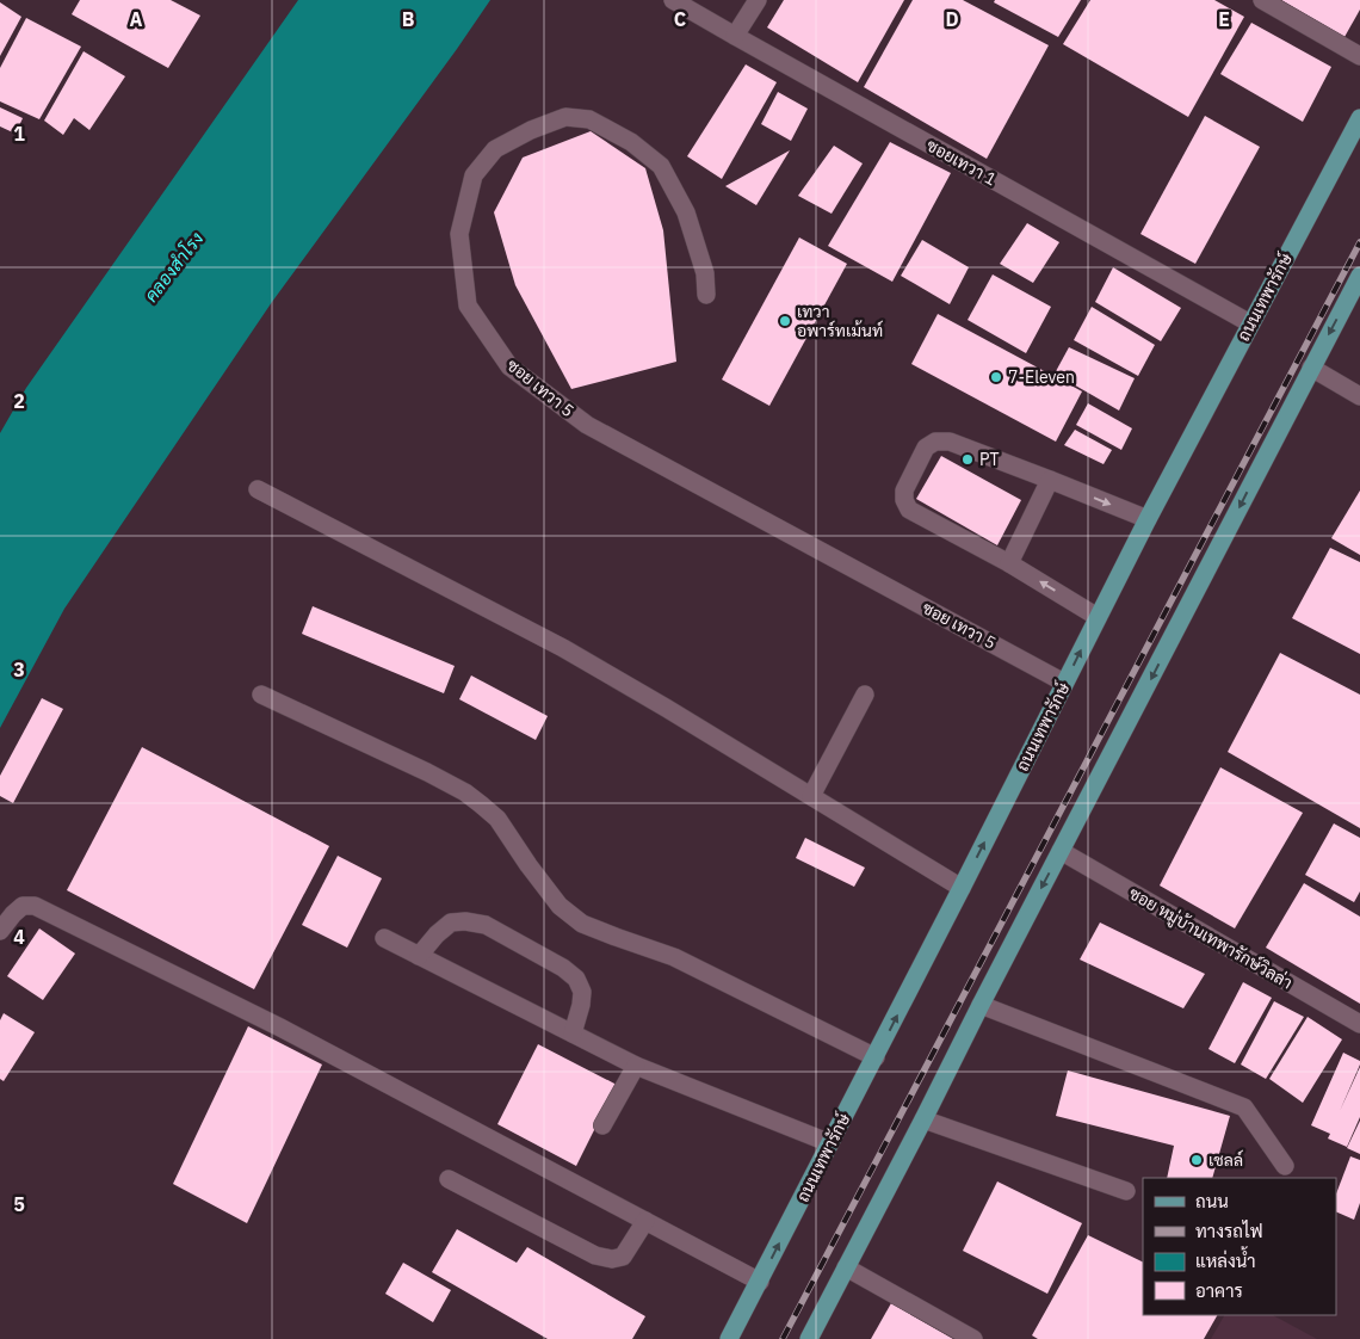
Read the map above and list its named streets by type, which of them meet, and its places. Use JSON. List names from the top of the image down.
{
  "streets": {
    "main road": ["ถนนเทพารักษ์"],
    "street": ["ซอยเทวา 1", "ซอย เทวา 5", "ซอย หมู่บ้านเทพารักษ์วิลล่า"]
  },
  "crossings": [
    ["ซอยเทวา 1", "ถนนเทพารักษ์"],
    ["ถนนเทพารักษ์", "ซอย เทวา 5"]
  ],
  "water": ["คลองสำโรง"],
  "places": [
    "เทวา อพาร์ทเม้นท์",
    "7-Eleven",
    "PT",
    "เชลล์"
  ],
  "legend": [
    "ถนน",
    "ทางรถไฟ",
    "แหล่งน้ำ",
    "อาคาร"
  ],
  "grid": {
    "columns": [
      "A",
      "B",
      "C",
      "D",
      "E"
    ],
    "rows": [
      "1",
      "2",
      "3",
      "4",
      "5"
    ]
  }
}
